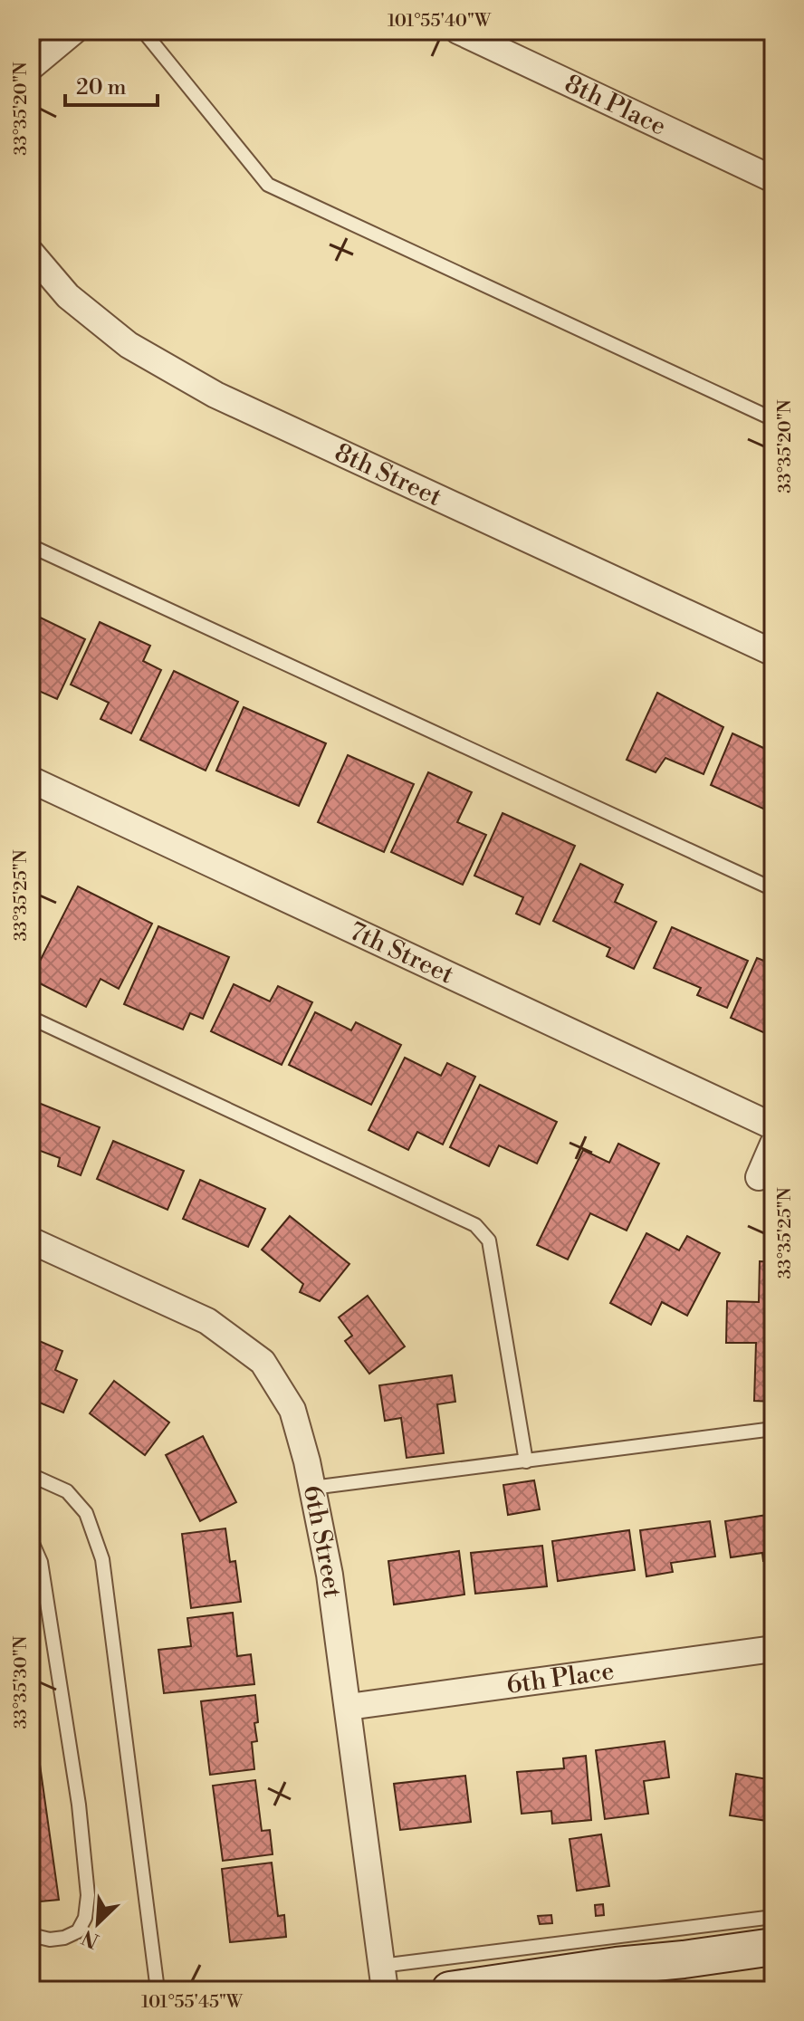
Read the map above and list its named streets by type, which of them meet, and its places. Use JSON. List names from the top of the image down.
{
  "streets": {
    "street": [
      "8th Place",
      "8th Street",
      "7th Street",
      "6th Street",
      "6th Place"
    ]
  },
  "crossings": [
    ["6th Street", "6th Place"]
  ],
  "scale_bar": "20 m",
  "north": "bottom left",
  "coordinates": [
    "101°55'40\"W",
    "33°35'20\"N",
    "33°35'25\"N",
    "33°35'30\"N",
    "101°55'45\"W"
  ]
}
